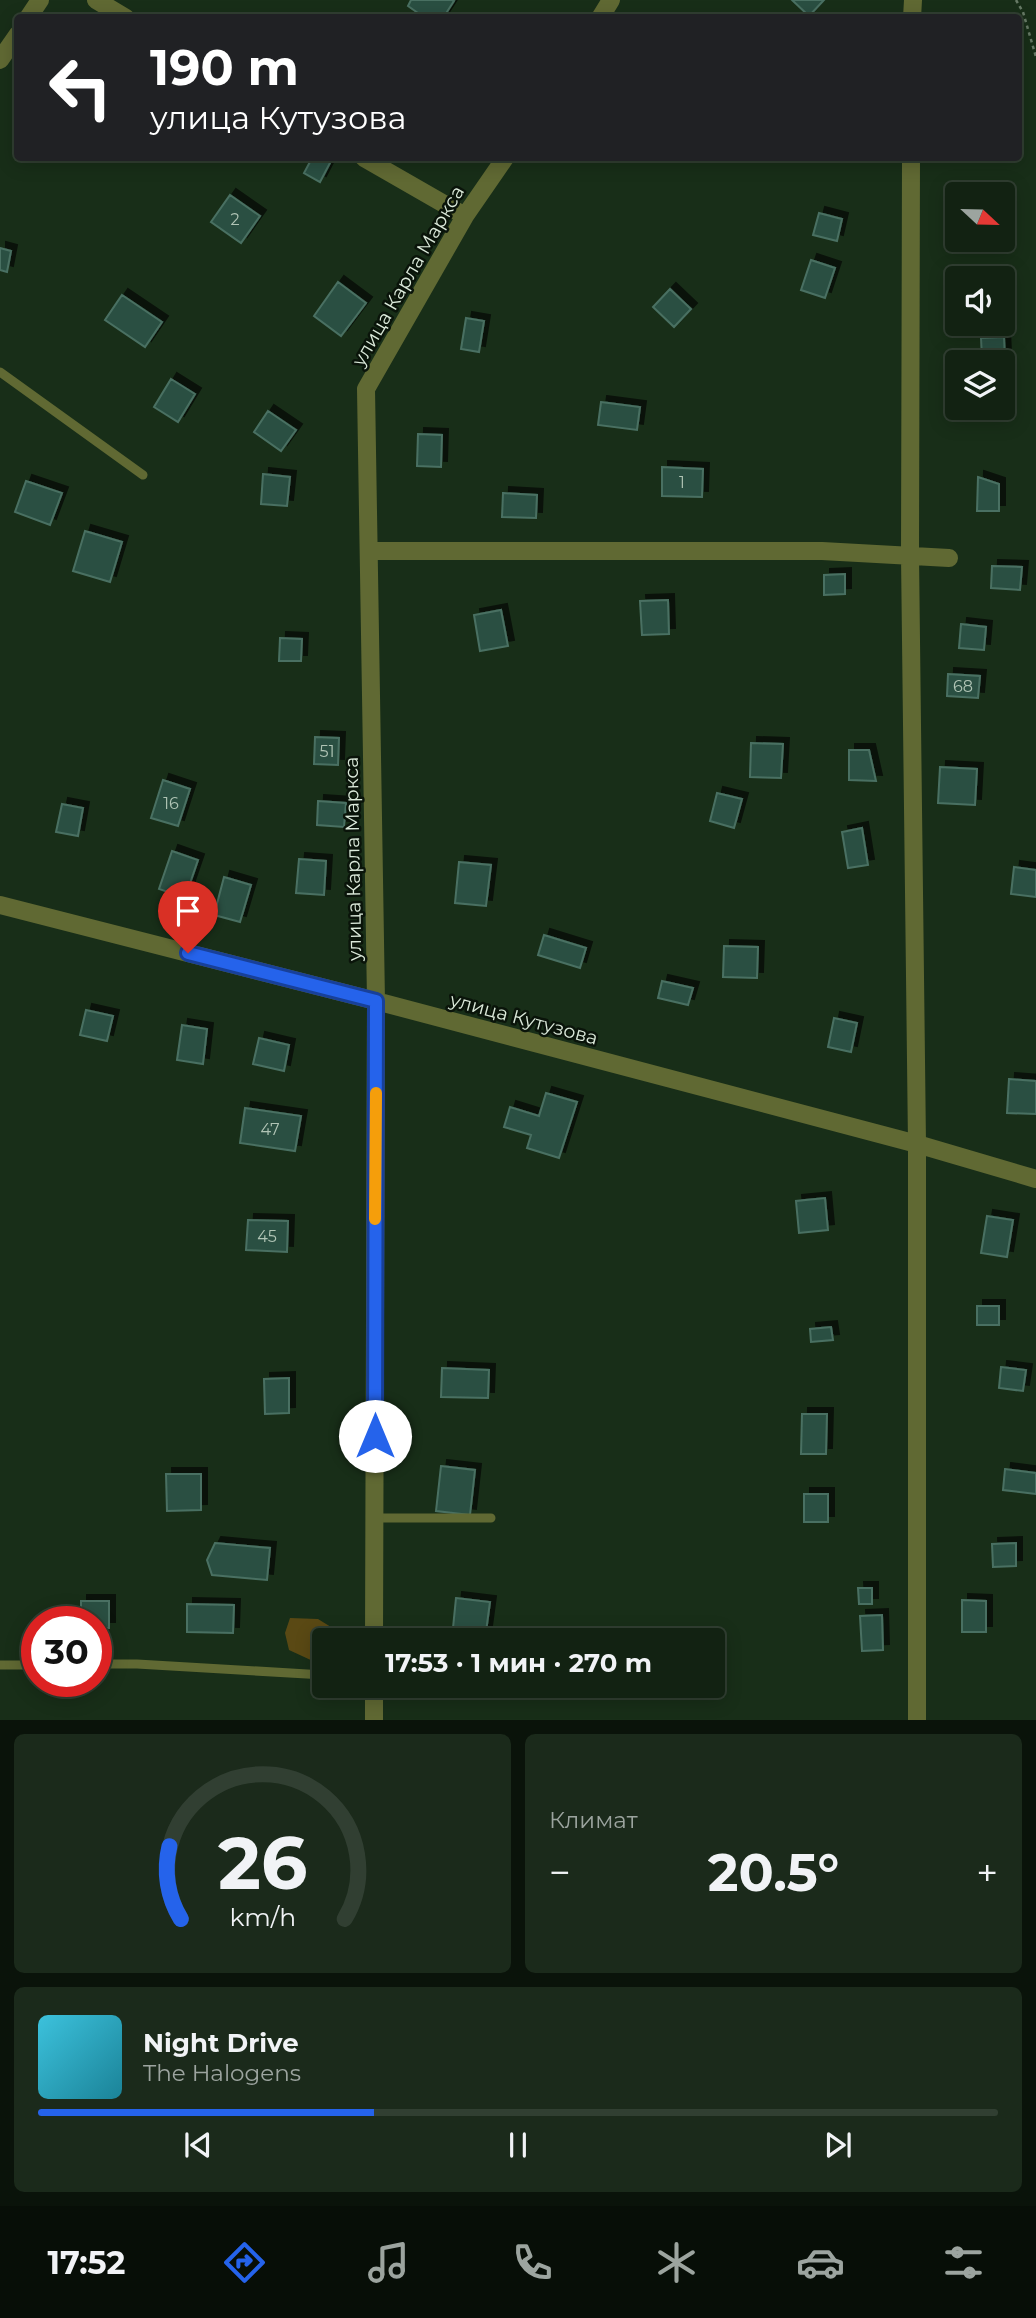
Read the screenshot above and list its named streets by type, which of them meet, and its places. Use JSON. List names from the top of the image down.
{
  "streets": {
    "street": ["улица Карла Маркса", "улица Кутузова"]
  },
  "crossings": [
    ["улица Карла Маркса", "улица Кутузова"]
  ],
  "house_numbers": [
    "2",
    "1",
    "68",
    "51",
    "16",
    "47",
    "45"
  ],
  "north": "right",
  "page": {
    "turn": ["190 m", "улица Кутузова"],
    "limit": "30",
    "trip": "17:53 · 1 мин · 270 m",
    "tile": "Климат",
    "heat": ["−", "20.5°", "+"],
    "song": ["Night Drive", "The Halogens"],
    "tabs": "17:52",
    "gauge": ["26", "km/h"]
  }
}
